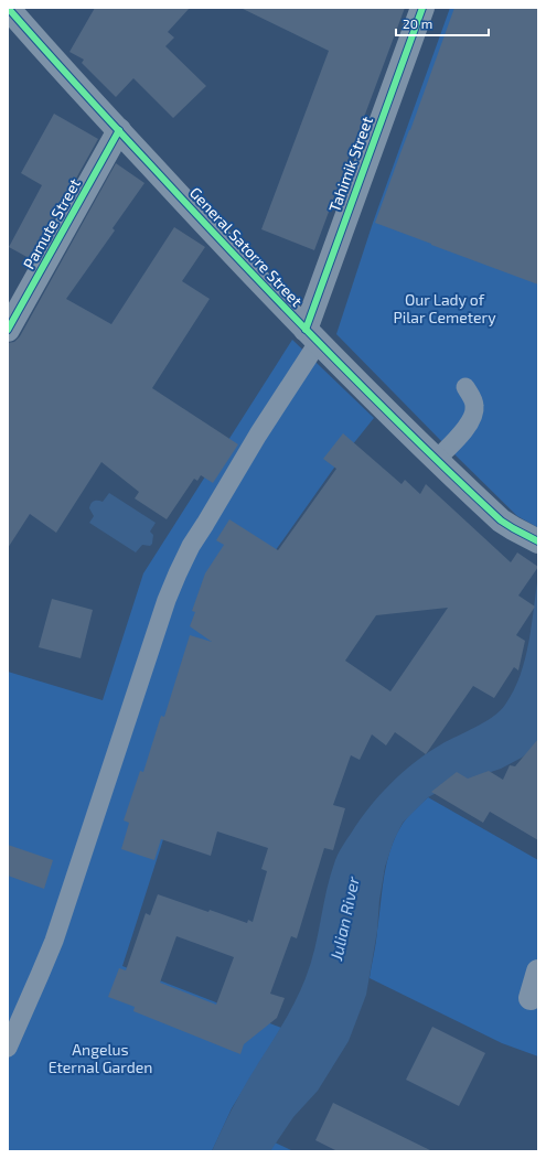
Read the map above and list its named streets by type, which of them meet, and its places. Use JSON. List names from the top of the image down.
{
  "streets": {
    "street": ["Tahimik Street", "Pamute Street", "General Satorre Street"]
  },
  "crossings": [
    ["Tahimik Street", "General Satorre Street"],
    ["Pamute Street", "General Satorre Street"]
  ],
  "water": ["Julian River"],
  "parks": ["Our Lady of Pilar Cemetery", "Angelus Eternal Garden"],
  "scale_bar": "20 m"
}
